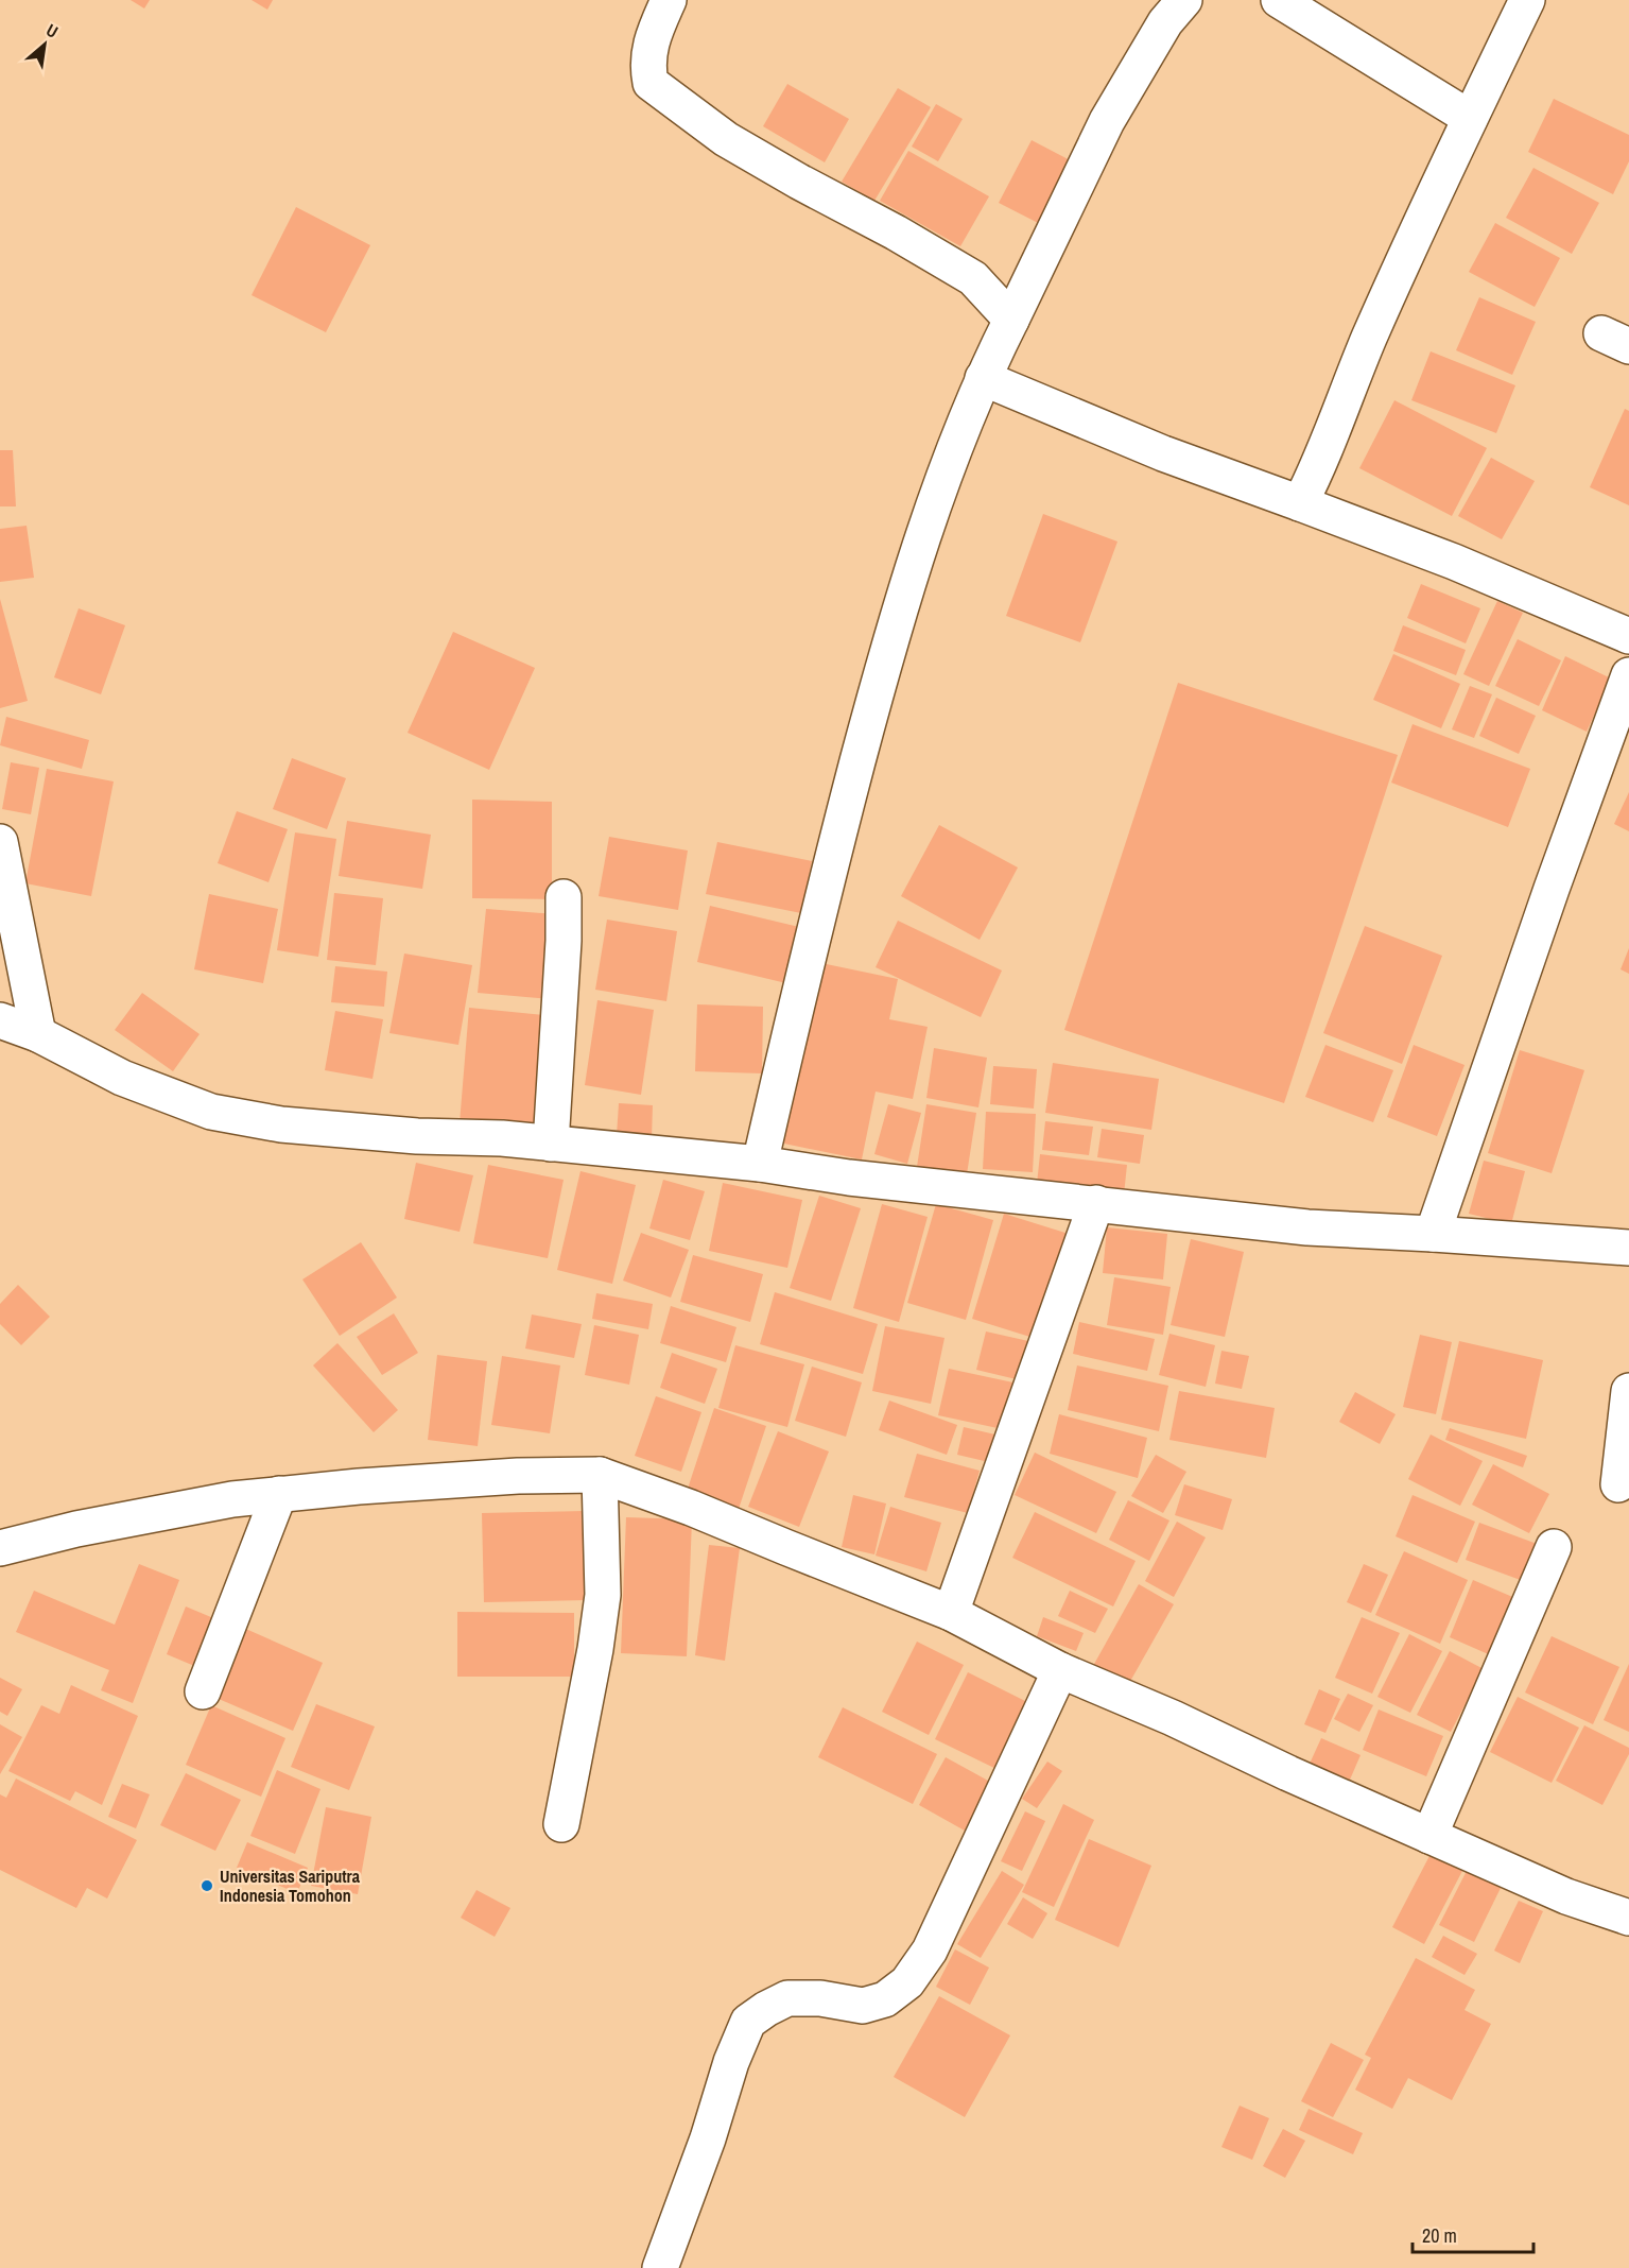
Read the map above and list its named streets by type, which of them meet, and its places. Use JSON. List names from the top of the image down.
{
  "places": ["Universitas Sariputra Indonesia Tomohon"],
  "scale_bar": "20 m",
  "north": "top right"
}
